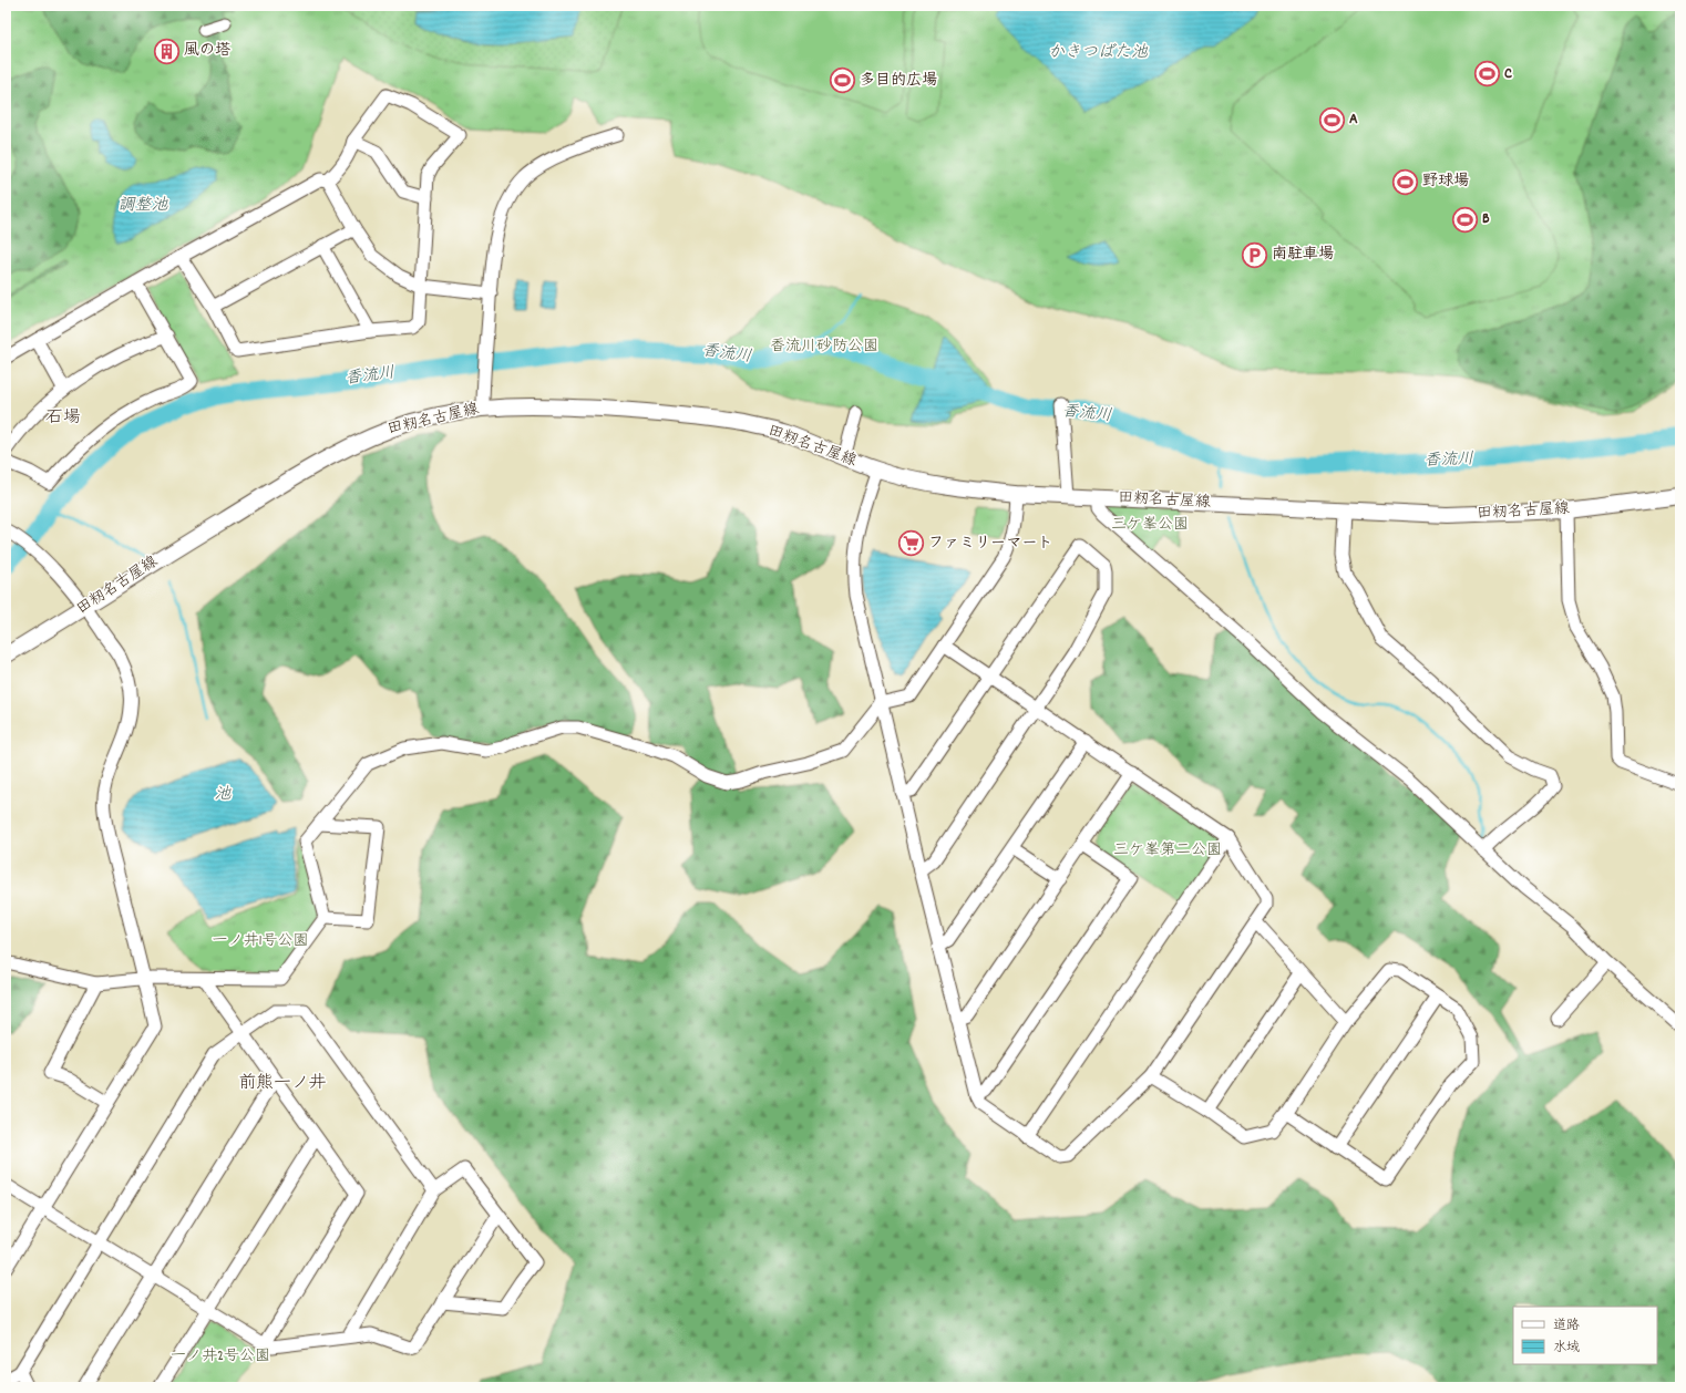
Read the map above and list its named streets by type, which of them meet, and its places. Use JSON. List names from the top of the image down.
{
  "streets": {
    "main road": ["田籾名古屋線"]
  },
  "districts": ["石場", "前熊一ノ井"],
  "water": [
    "かきつばた池",
    "調整池",
    "香流川",
    "池"
  ],
  "parks": [
    "香流川砂防公園",
    "三ケ峯公園",
    "三ケ峯第二公園",
    "一ノ井1号公園",
    "一ノ井2号公園"
  ],
  "places": {
    "building": ["風の塔"],
    "sports": [
      "C",
      "多目的広場",
      "A",
      "野球場",
      "B"
    ],
    "parking": ["南駐車場"],
    "supermarket": ["ファミリーマート"]
  },
  "legend": ["道路", "水域"]
}
